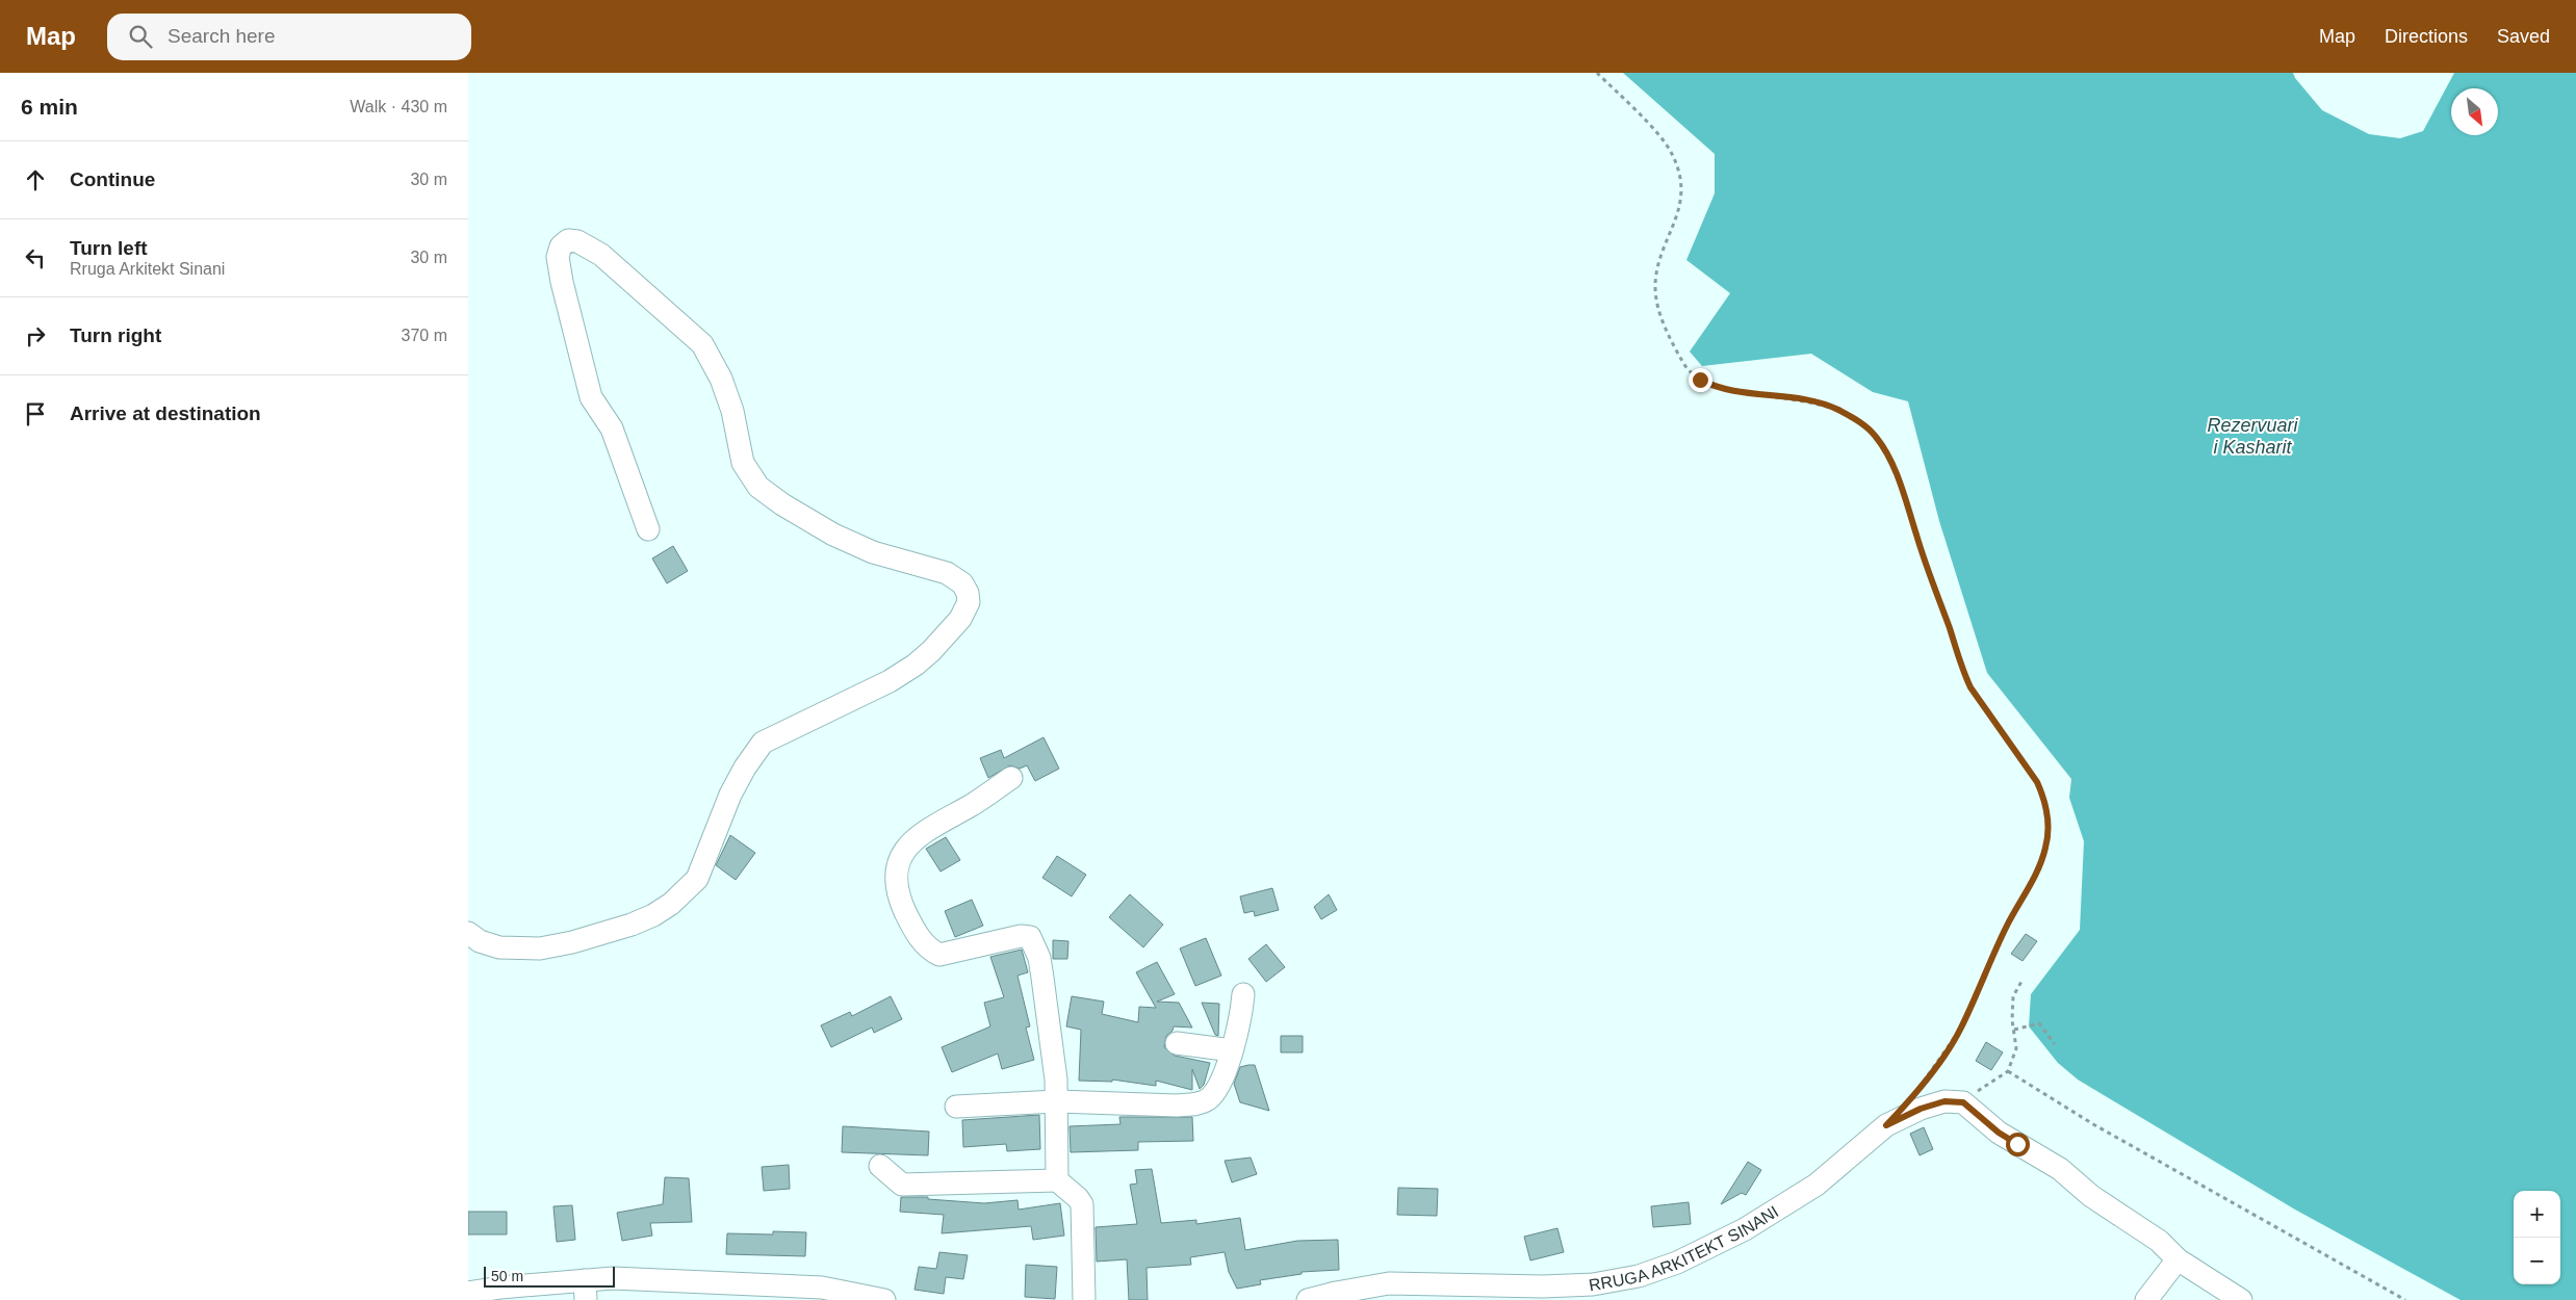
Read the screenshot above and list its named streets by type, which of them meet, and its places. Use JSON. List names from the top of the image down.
{
  "streets": {
    "street": ["RRUGA ARKITEKT SINANI"]
  },
  "water": ["Rezervuari i Kasharit"],
  "scale_bar": "50 m",
  "north": "bottom right",
  "page": {
    "header": "Map",
    "search": "Search here",
    "nav": ["Map", "Directions", "Saved"],
    "heading": ["6 min", "Walk · 430 m"],
    "list": [
      ["Continue", "30 m"],
      ["Turn left", "Rruga Arkitekt Sinani", "30 m"],
      ["Turn right", "370 m"],
      "Arrive at destination"
    ],
    "map_buttons": ["+", "−"],
    "scale": "50 m"
  }
}
